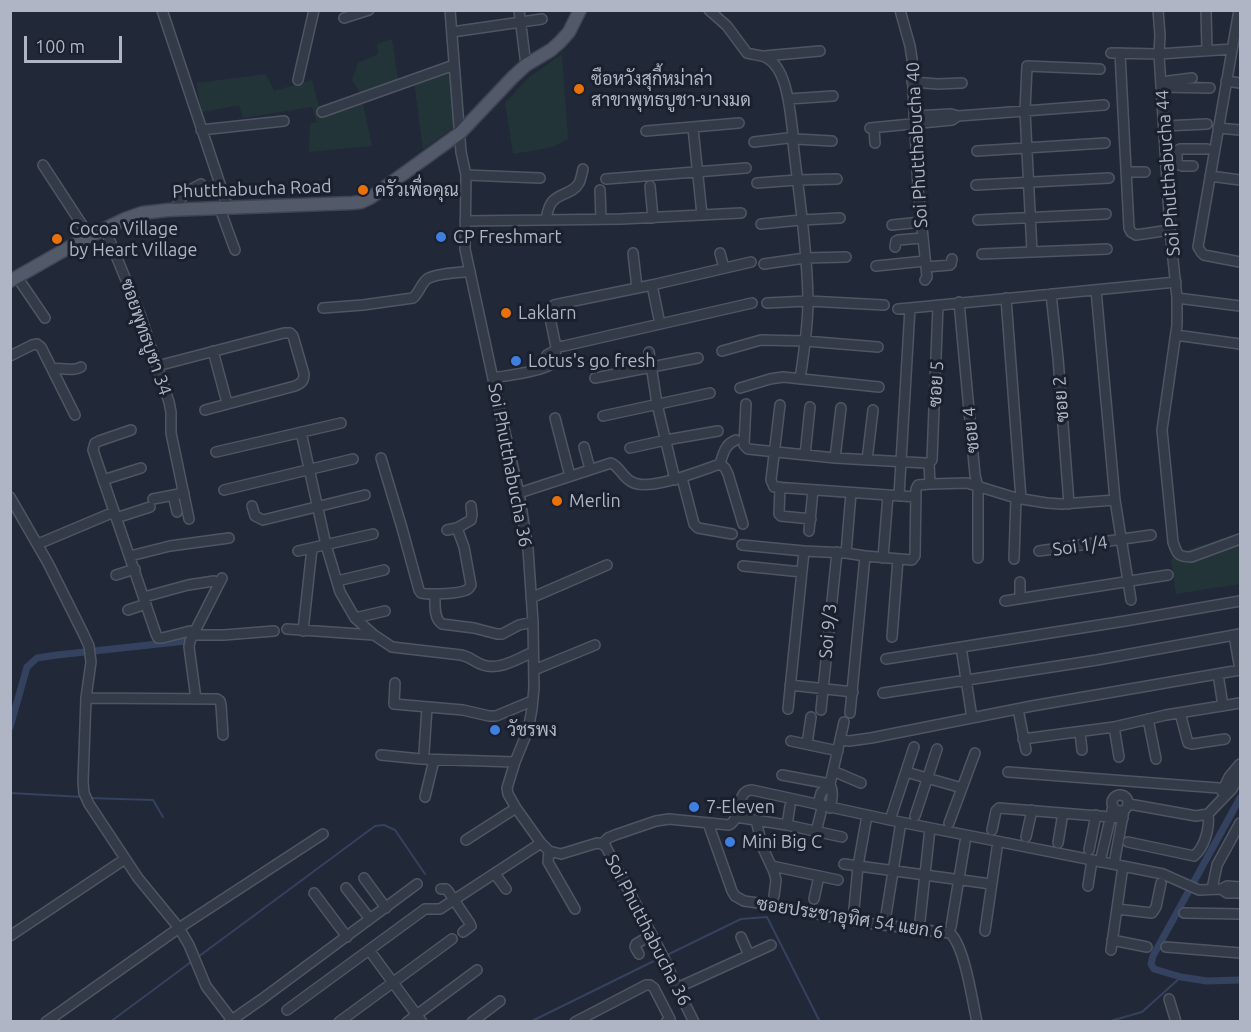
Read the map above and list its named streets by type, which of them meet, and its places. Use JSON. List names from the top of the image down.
{
  "streets": {
    "main road": ["Phutthabucha Road"],
    "street": [
      "Soi Phutthabucha 40",
      "Soi Phutthabucha 44",
      "ซอยพุทธบูชา 34",
      "ซอย 5",
      "ซอย 2",
      "ซอย 4",
      "Soi Phutthabucha 36",
      "Soi 1/4",
      "Soi 9/3",
      "ซอยประชาอุทิศ 54 แยก 6"
    ]
  },
  "crossings": [
    ["Phutthabucha Road", "ซอยพุทธบูชา 34"],
    ["Phutthabucha Road", "Soi Phutthabucha 36"]
  ],
  "places": [
    "ซือหวังสุกี้หม่าล่า สาขาพุทธบูชา-บางมด",
    "ครัวเพื่อคุณ",
    "CP Freshmart",
    "Cocoa Village by Heart Village",
    "Laklarn",
    "Lotus's go fresh",
    "Merlin",
    "วัชรพง",
    "7-Eleven",
    "Mini Big C"
  ],
  "scale_bar": "100 m"
}
